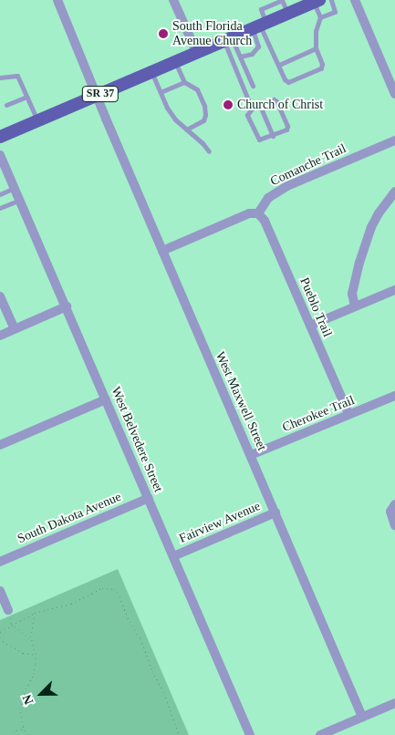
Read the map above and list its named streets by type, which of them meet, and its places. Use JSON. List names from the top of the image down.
{
  "streets": {
    "main road": ["SR 37"],
    "street": [
      "Comanche Trail",
      "Pueblo Trail",
      "West Maxwell Street",
      "Cherokee Trail",
      "West Belvedere Street",
      "South Dakota Avenue",
      "Fairview Avenue"
    ]
  },
  "crossings": [
    ["SR 37", "West Maxwell Street"],
    ["Comanche Trail", "Pueblo Trail"],
    ["Pueblo Trail", "Cherokee Trail"],
    ["West Maxwell Street", "Cherokee Trail"],
    ["West Maxwell Street", "Fairview Avenue"],
    ["West Belvedere Street", "South Dakota Avenue"],
    ["West Belvedere Street", "Fairview Avenue"]
  ],
  "places": ["South Florida Avenue Church", "Church of Christ"],
  "north": "bottom left"
}
